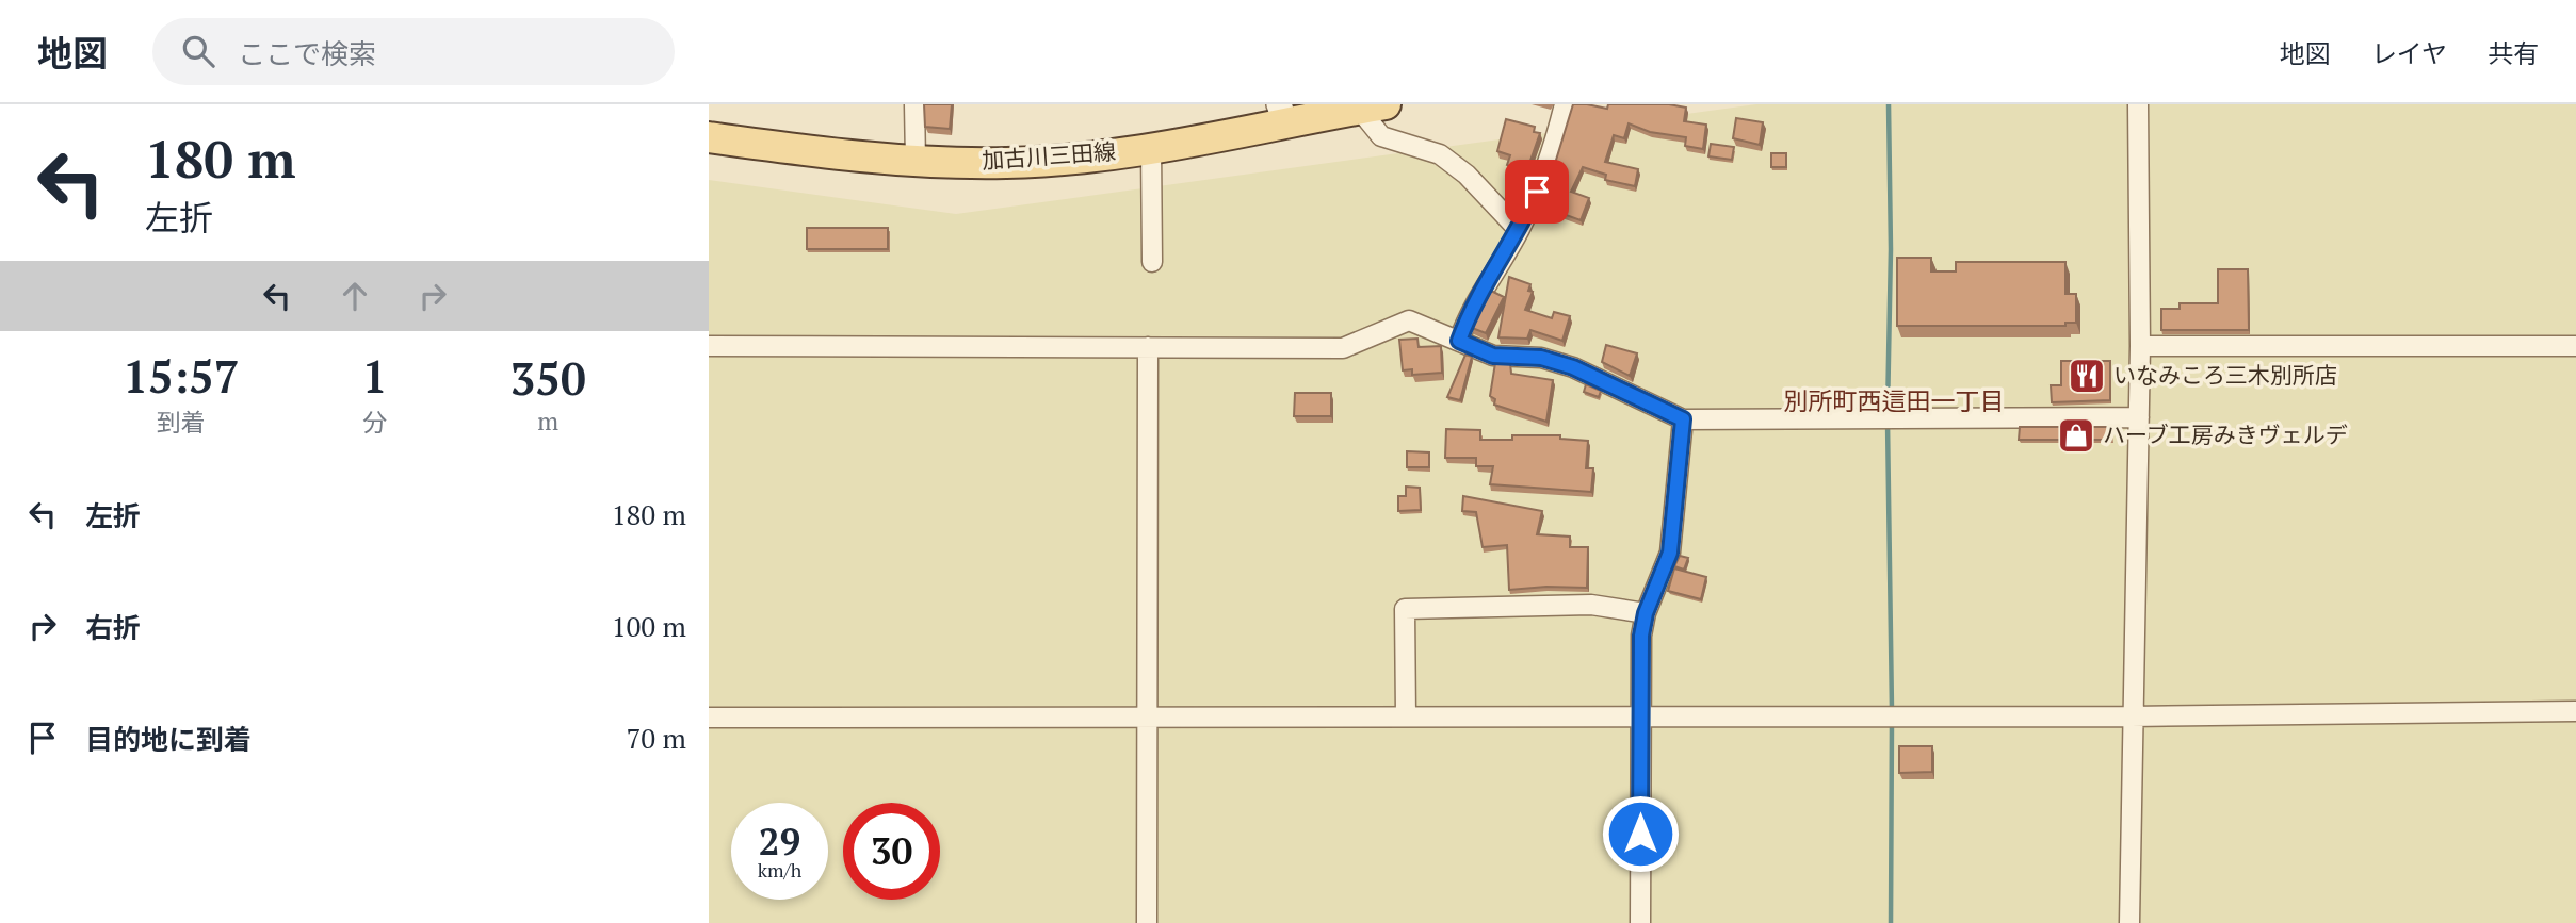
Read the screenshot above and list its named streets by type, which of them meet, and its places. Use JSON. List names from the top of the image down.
{
  "streets": {
    "main road": ["加古川三田線"]
  },
  "districts": ["別所町西這田一丁目"],
  "places": {
    "restaurant": ["いなみころ三木別所店"],
    "shop": ["ハーブ工房みきヴェルデ"]
  },
  "page": {
    "header": "地図",
    "search": "ここで検索",
    "nav": ["地図", "レイヤ", "共有"],
    "turn": ["180 m", "左折"],
    "eta": [
      "15:57",
      "到着",
      "1",
      "分",
      "350",
      "m"
    ],
    "list": [
      {
        "name": "左折",
        "value": "180 m"
      },
      {
        "name": "右折",
        "value": "100 m"
      },
      {
        "name": "目的地に到着",
        "value": "70 m"
      }
    ],
    "speed": "29 km/h",
    "limit": "30"
  }
}
